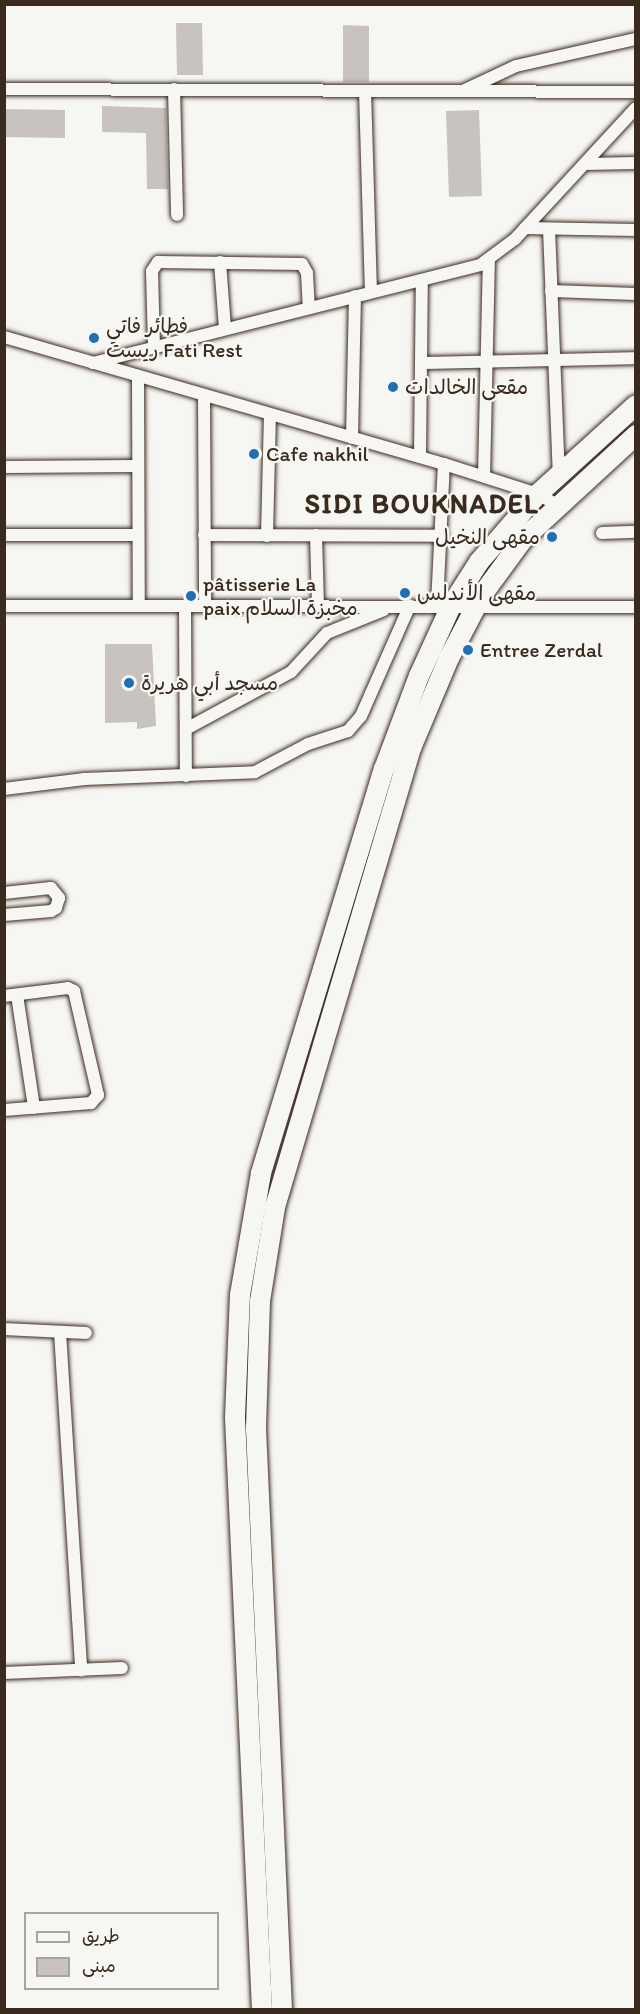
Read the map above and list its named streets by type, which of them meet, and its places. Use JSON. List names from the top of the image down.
{
  "districts": ["SIDI BOUKNADEL"],
  "places": [
    "فطائر فاتي ريست Fati Rest",
    "مقعى الخالدات",
    "Cafe nakhil",
    "مقهى النخيل",
    "مقهى الأندلس",
    "pâtisserie La paix مخبزة السلام",
    "Entree Zerdal",
    "مسجد أبي هريرة"
  ],
  "legend": ["طريق", "مبنى"]
}
